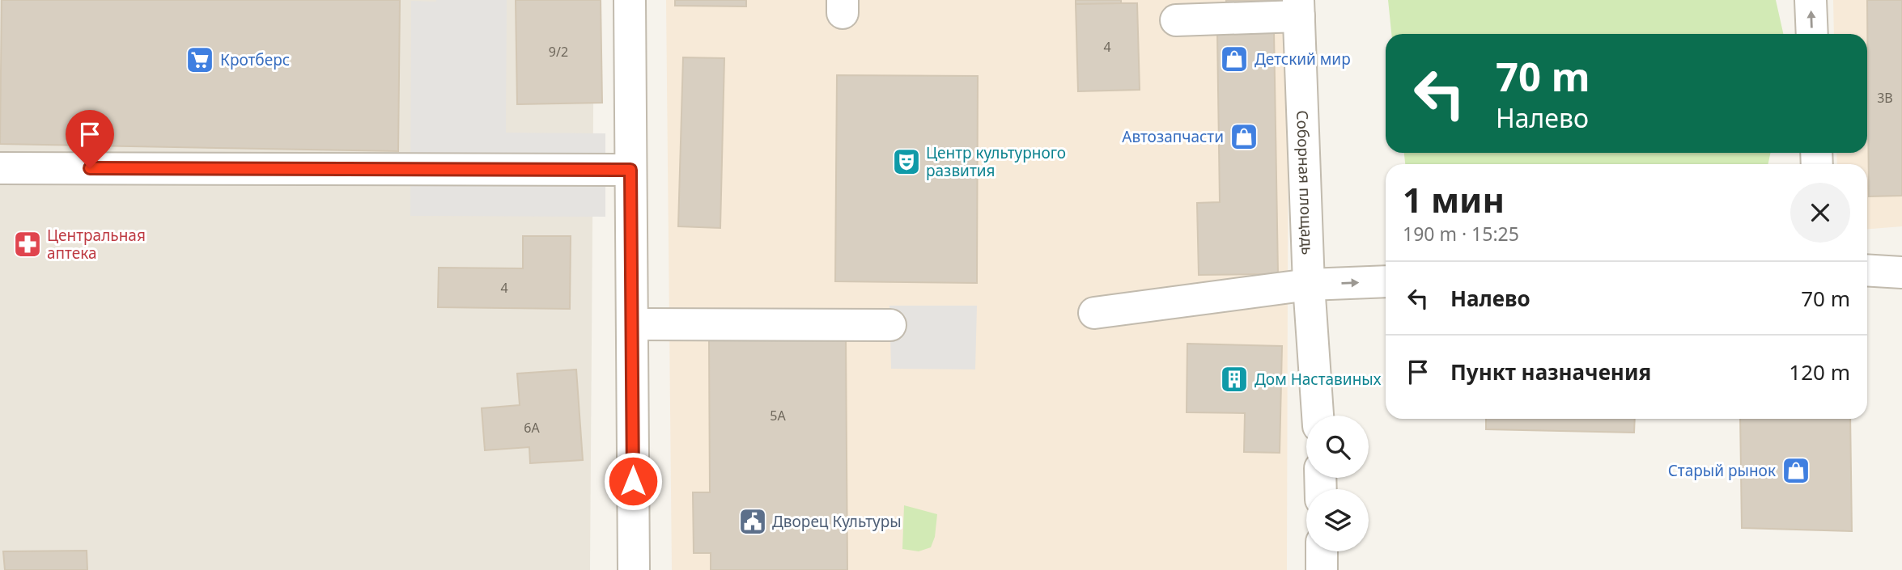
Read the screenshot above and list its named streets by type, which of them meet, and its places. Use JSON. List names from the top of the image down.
{
  "streets": {
    "street": ["Соборная площадь"]
  },
  "places": {
    "shop": ["Детский мир", "Автозапчасти", "Старый рынок"],
    "supermarket": ["Кротберс"],
    "theatre": ["Центр культурного развития"],
    "pharmacy": ["Центральная аптека"],
    "building": ["Дом Наставиных"],
    "public building": ["Дворец Культуры"]
  },
  "house_numbers": [
    "4",
    "9/2",
    "3В",
    "4",
    "5А",
    "6А"
  ],
  "page": {
    "turn": ["70 m", "Налево"],
    "heading": ["1 мин", "190 m · 15:25"],
    "list": [
      {
        "name": "Налево",
        "value": "70 m"
      },
      {
        "name": "Пункт назначения",
        "value": "120 m"
      }
    ]
  }
}
